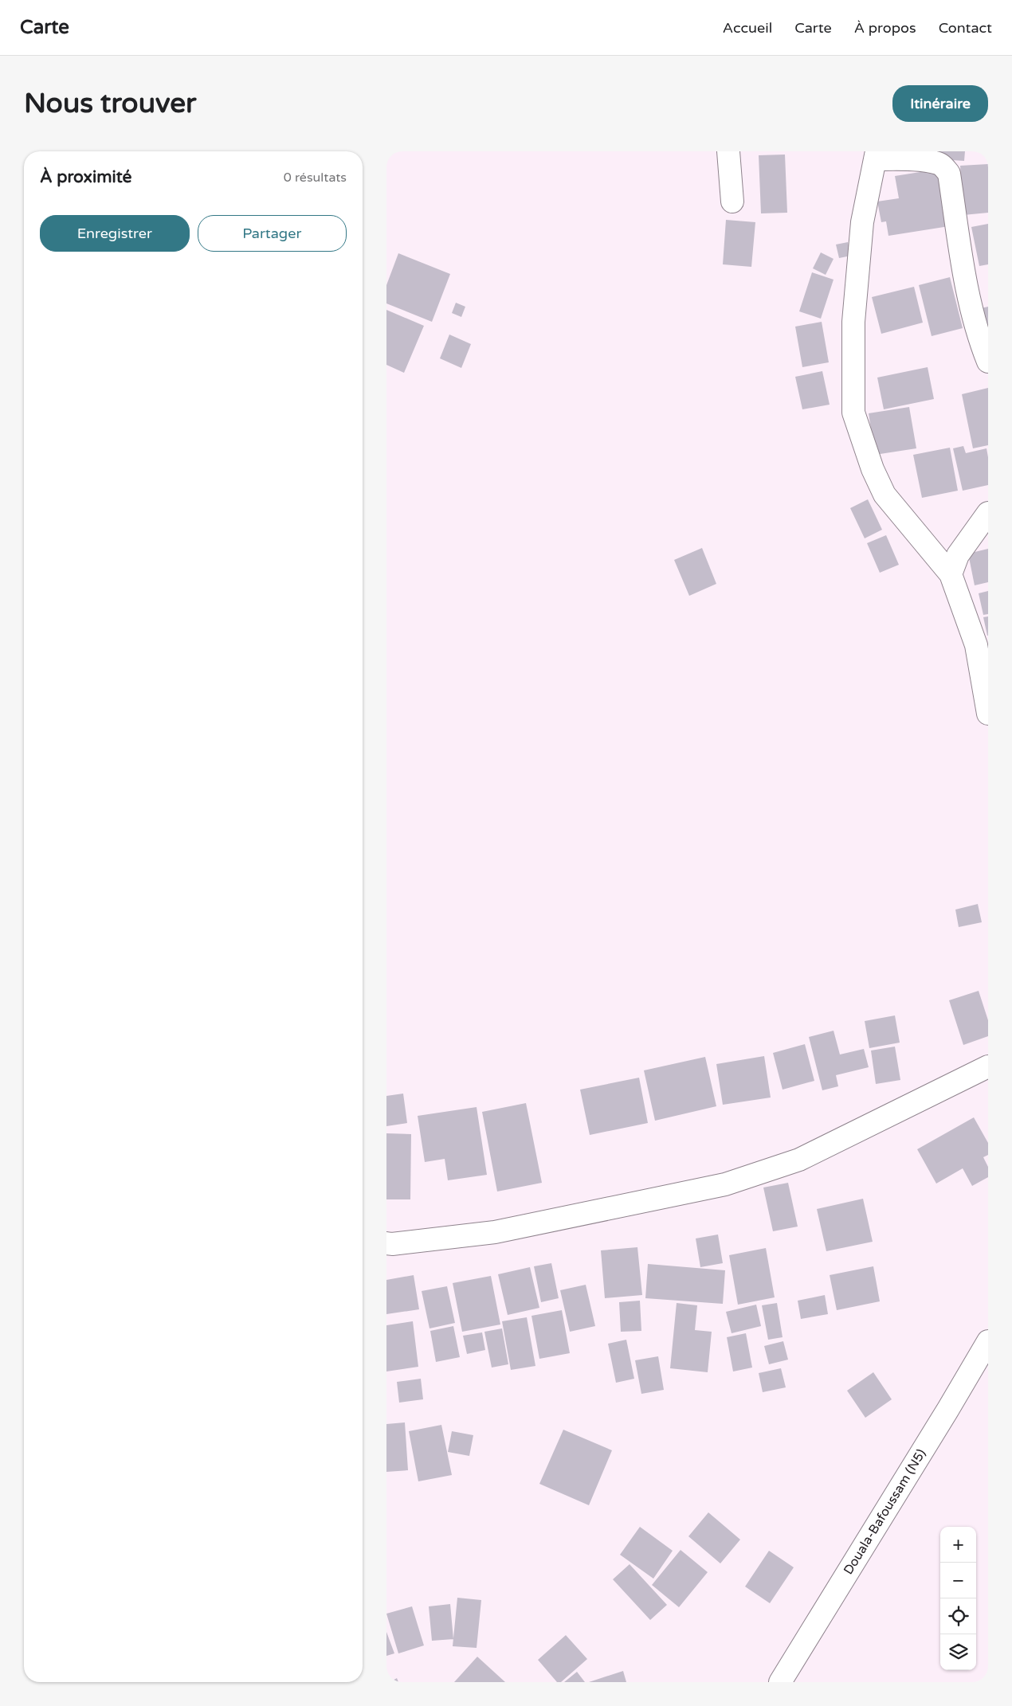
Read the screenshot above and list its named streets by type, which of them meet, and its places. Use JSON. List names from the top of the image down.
{
  "streets": {
    "main road": ["Douala-Bafoussam (N5)"]
  },
  "page": {
    "header": "Carte",
    "nav": [
      "Accueil",
      "Carte",
      "À propos",
      "Contact"
    ],
    "buttons": [
      "Itinéraire",
      ["Enregistrer", "Partager"]
    ],
    "title": "Nous trouver",
    "heading": ["À proximité", "0 résultats"],
    "map_buttons": ["+", "−"]
  }
}
